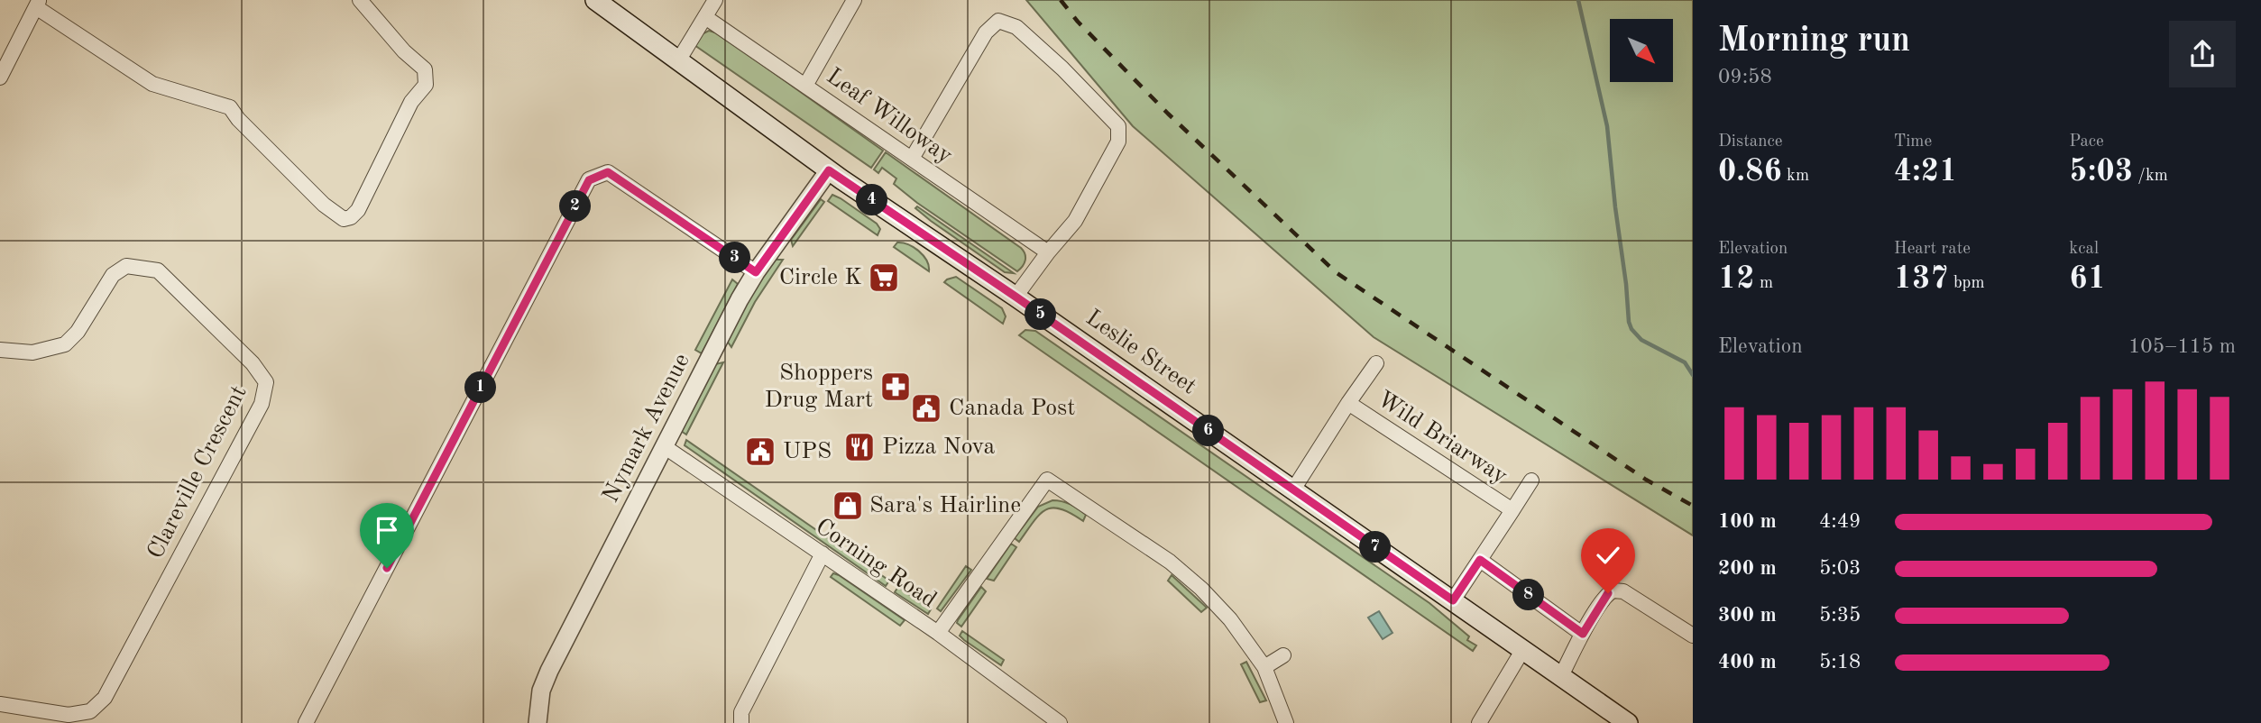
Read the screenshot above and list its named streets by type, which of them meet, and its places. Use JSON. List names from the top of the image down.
{
  "streets": {
    "main road": ["Leslie Street"],
    "street": [
      "Leaf Willoway",
      "Nymark Avenue",
      "Wild Briarway",
      "Clareville Crescent",
      "Corning Road"
    ]
  },
  "crossings": [
    ["Leslie Street", "Nymark Avenue"],
    ["Leslie Street", "Wild Briarway"],
    ["Nymark Avenue", "Corning Road"]
  ],
  "places": {
    "supermarket": ["Circle K"],
    "pharmacy": ["Shoppers Drug Mart"],
    "public building": ["Canada Post", "UPS"],
    "restaurant": ["Pizza Nova"],
    "shop": ["Sara's Hairline"]
  },
  "north": "bottom right",
  "page": {
    "heading": ["Morning run", "09:58"],
    "stats": [
      ["Distance", "0.86 km"],
      ["Time", "4:21"],
      ["Pace", "5:03 /km"],
      ["Elevation", "12 m"],
      ["Heart rate", "137 bpm"],
      ["kcal", "61"]
    ],
    "pins": [
      "4",
      "2",
      "3",
      "5",
      "1",
      "6",
      "7",
      "8"
    ],
    "chart": ["Elevation", "105–115 m"],
    "list": [
      {
        "name": "100 m",
        "note": "4:49"
      },
      {
        "name": "200 m",
        "note": "5:03"
      },
      {
        "name": "300 m",
        "note": "5:35"
      },
      {
        "name": "400 m",
        "note": "5:18"
      }
    ]
  }
}
